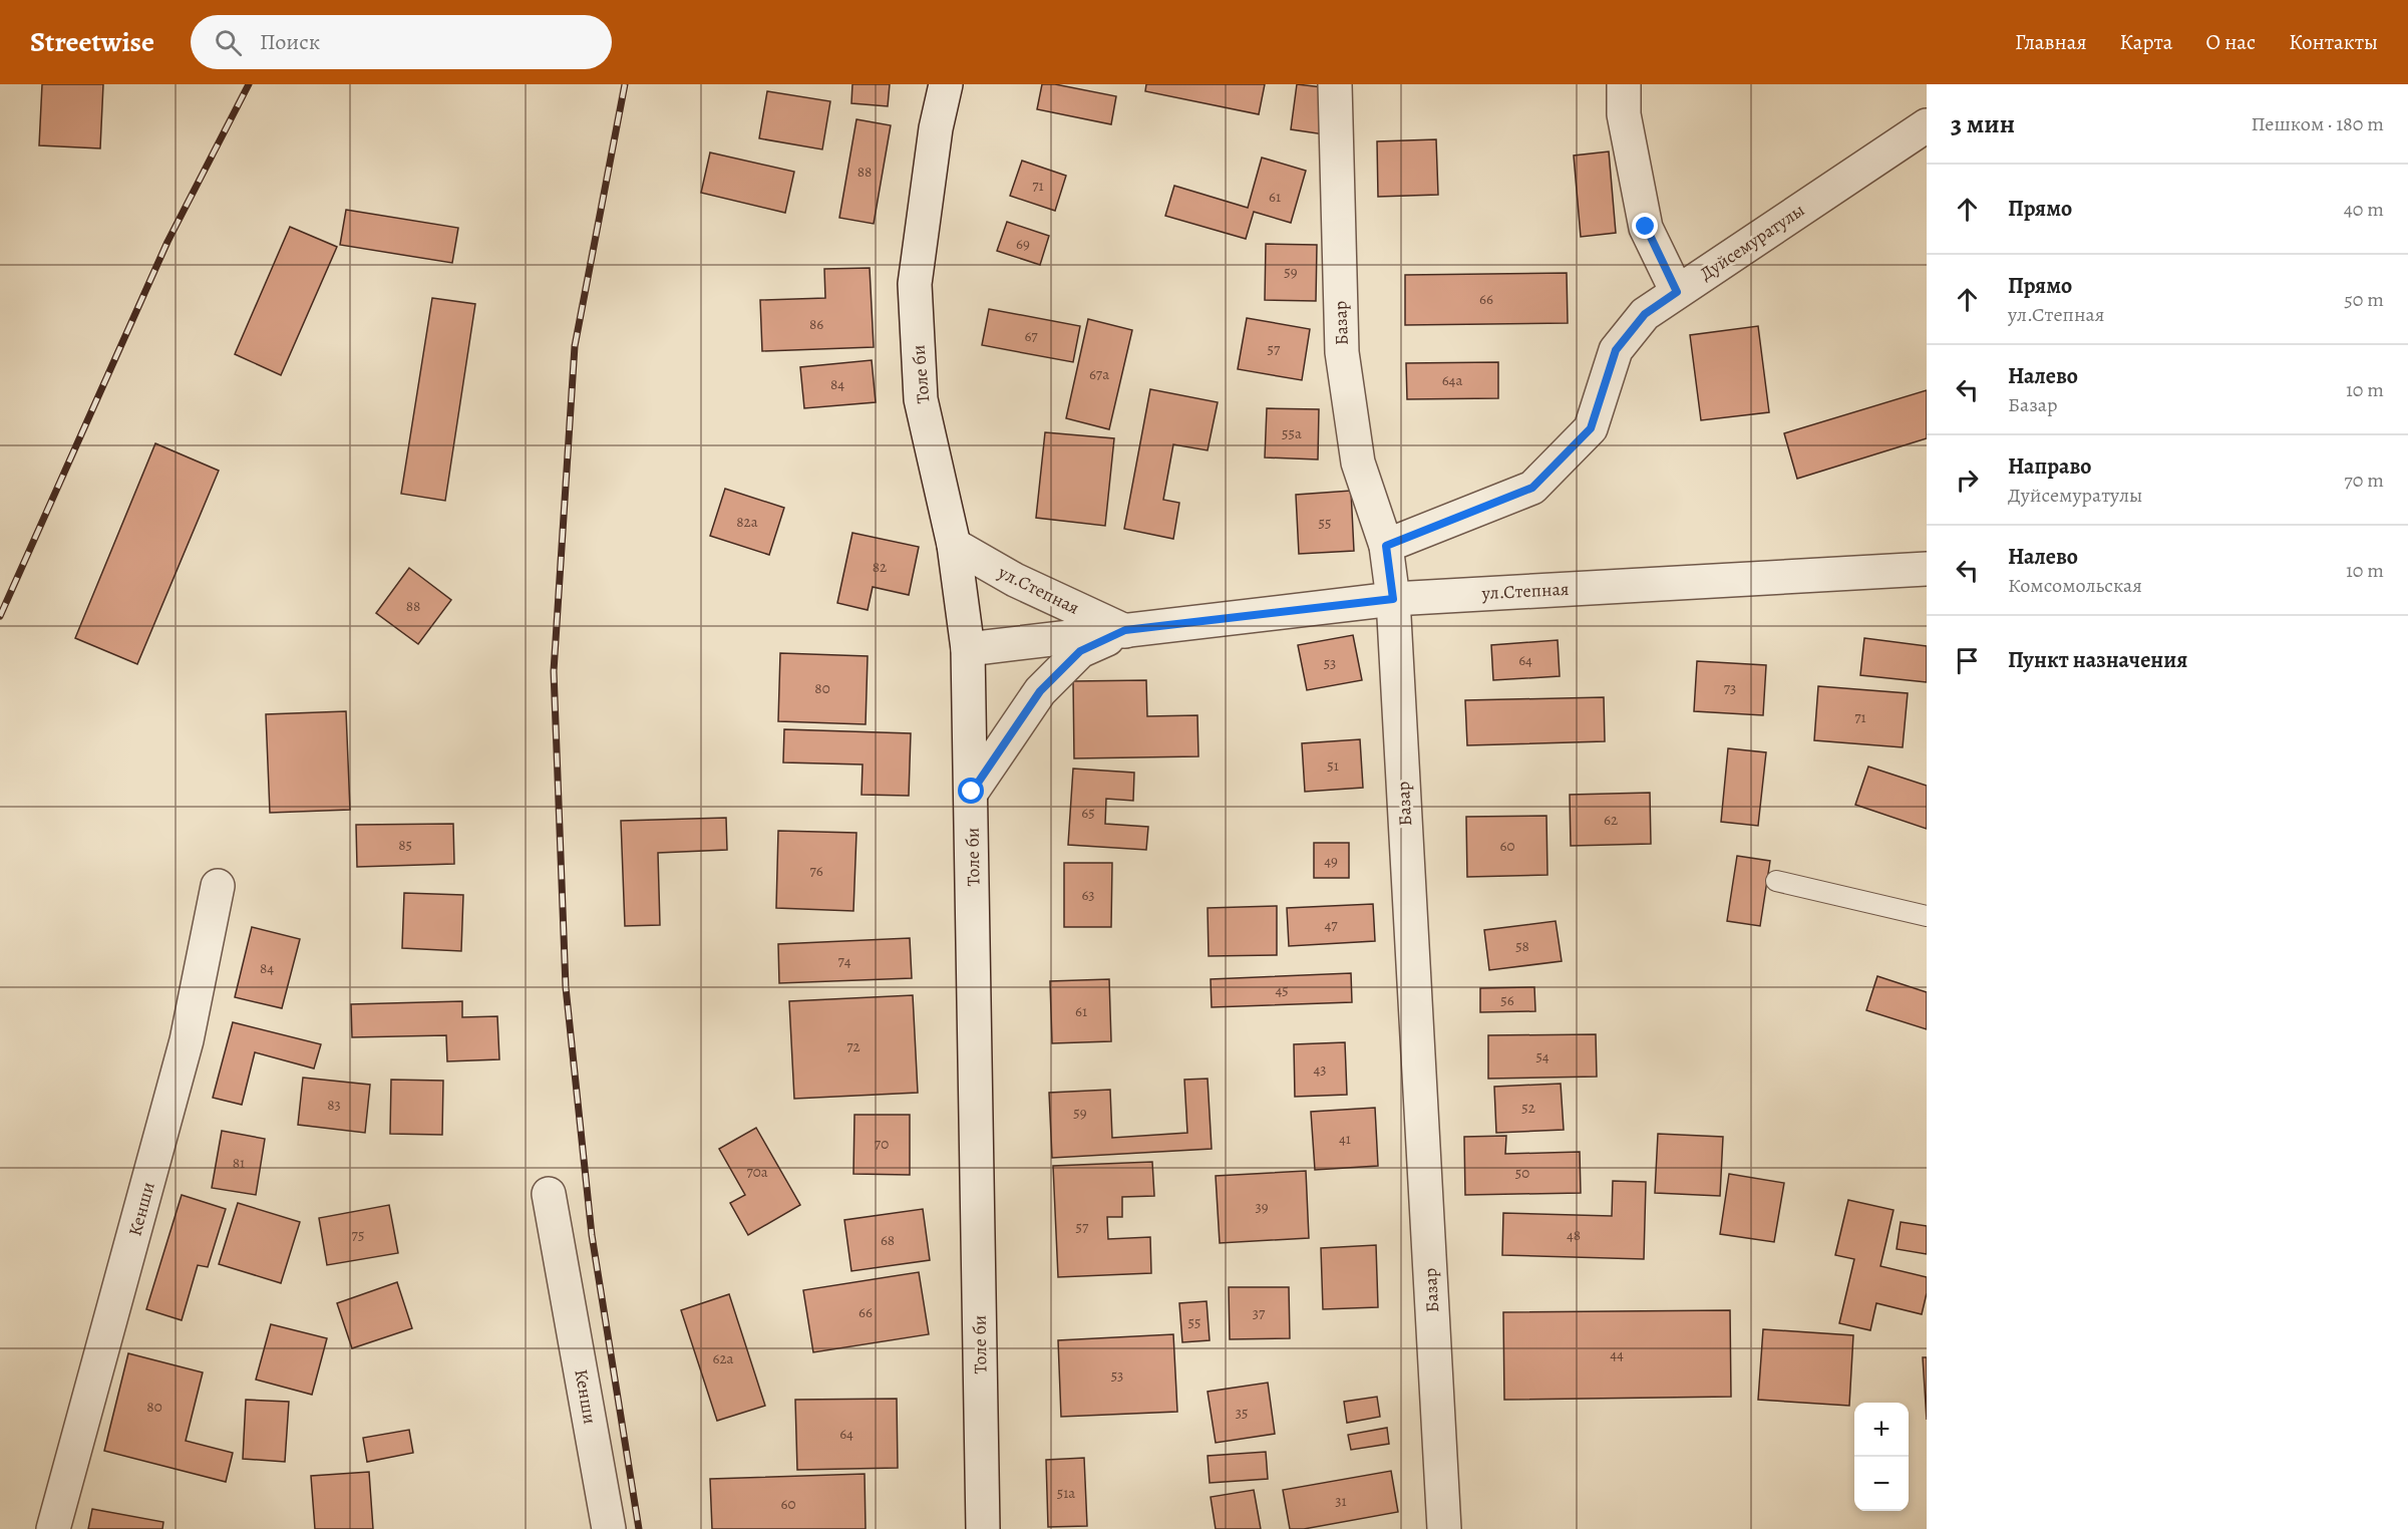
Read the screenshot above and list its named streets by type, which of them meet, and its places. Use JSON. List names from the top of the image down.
{
  "streets": {
    "street": [
      "Дуйсемуратулы",
      "Базар",
      "Толе би",
      "ул.Степная",
      "Кенши"
    ]
  },
  "crossings": [
    ["Дуйсемуратулы", "Базар"],
    ["Базар", "ул.Степная"],
    ["Толе би", "ул.Степная"]
  ],
  "house_numbers": [
    "88",
    "71",
    "61",
    "69",
    "59",
    "66",
    "86",
    "67",
    "57",
    "67а",
    "64а",
    "84",
    "55а",
    "82а",
    "55",
    "82",
    "88",
    "64",
    "53",
    "80",
    "73",
    "71",
    "51",
    "65",
    "62",
    "85",
    "60",
    "49",
    "76",
    "63",
    "47",
    "58",
    "74",
    "84",
    "45",
    "56",
    "61",
    "72",
    "54",
    "43",
    "83",
    "52",
    "59",
    "41",
    "70",
    "81",
    "70а",
    "50",
    "39",
    "57",
    "75",
    "48",
    "68",
    "66",
    "37",
    "55",
    "44",
    "62а",
    "53",
    "80",
    "35",
    "64",
    "51а",
    "31",
    "60"
  ],
  "page": {
    "header": "Streetwise",
    "search": "Поиск",
    "nav": [
      "Главная",
      "Карта",
      "О нас",
      "Контакты"
    ],
    "heading": ["3 мин", "Пешком · 180 m"],
    "list": [
      ["Прямо", "40 m"],
      ["Прямо", "ул.Степная", "50 m"],
      ["Налево", "Базар", "10 m"],
      ["Направо", "Дуйсемуратулы", "70 m"],
      ["Налево", "Комсомольская", "10 m"],
      "Пункт назначения"
    ],
    "map_buttons": ["+", "−"]
  }
}
